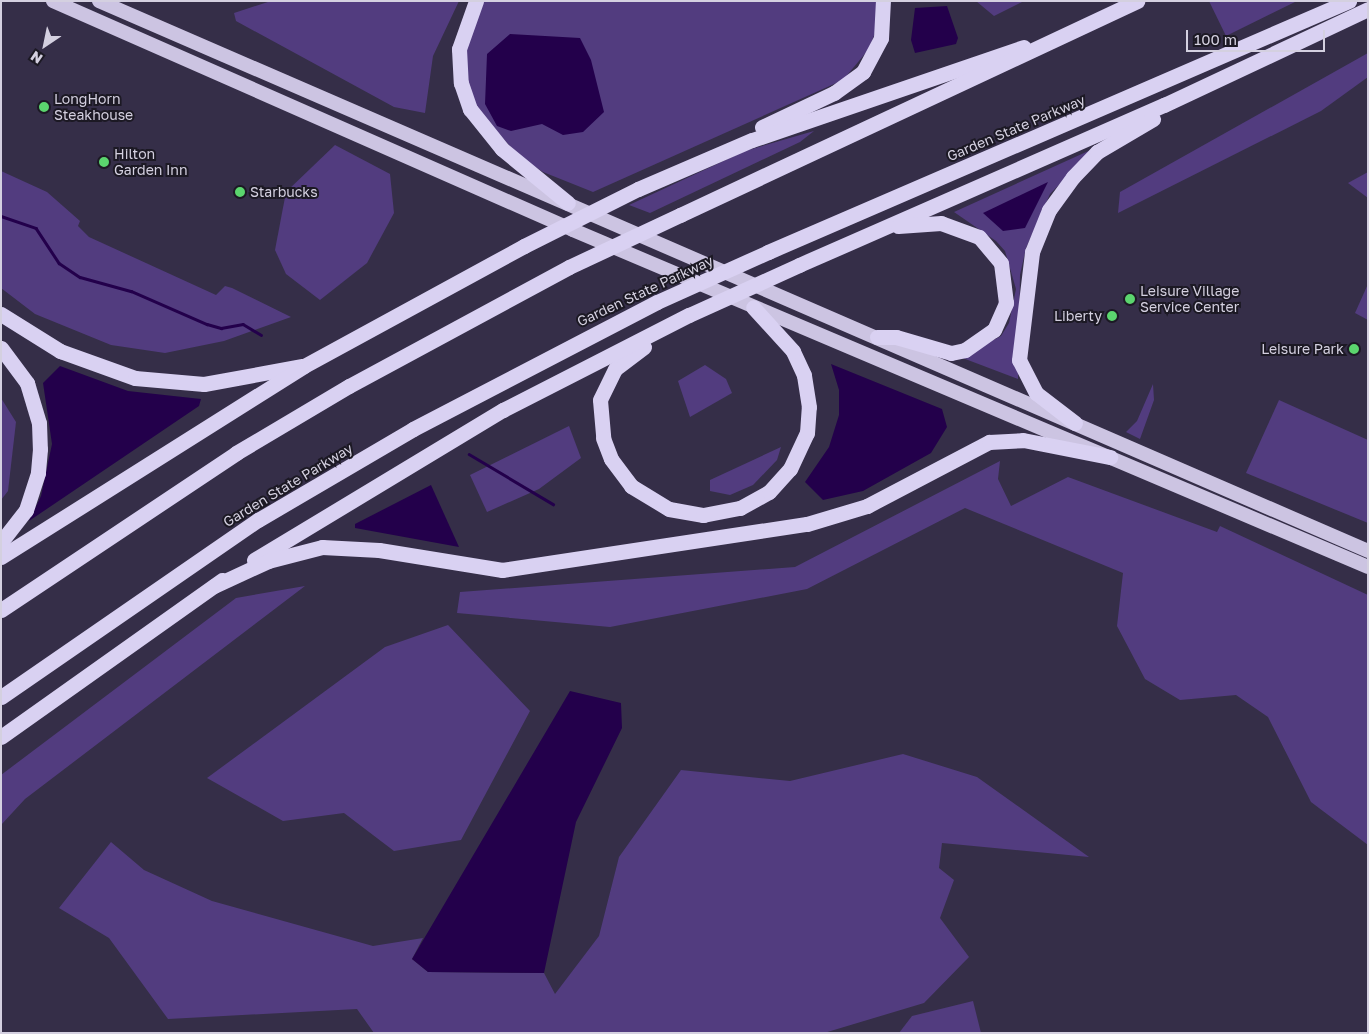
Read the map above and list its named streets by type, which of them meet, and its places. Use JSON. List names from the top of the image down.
{
  "streets": {
    "highway": ["Garden State Parkway"]
  },
  "places": [
    "LongHorn Steakhouse",
    "Hilton Garden Inn",
    "Starbucks",
    "Leisure Village Service Center",
    "Liberty",
    "Leisure Park"
  ],
  "scale_bar": "100 m",
  "north": "bottom left"
}
